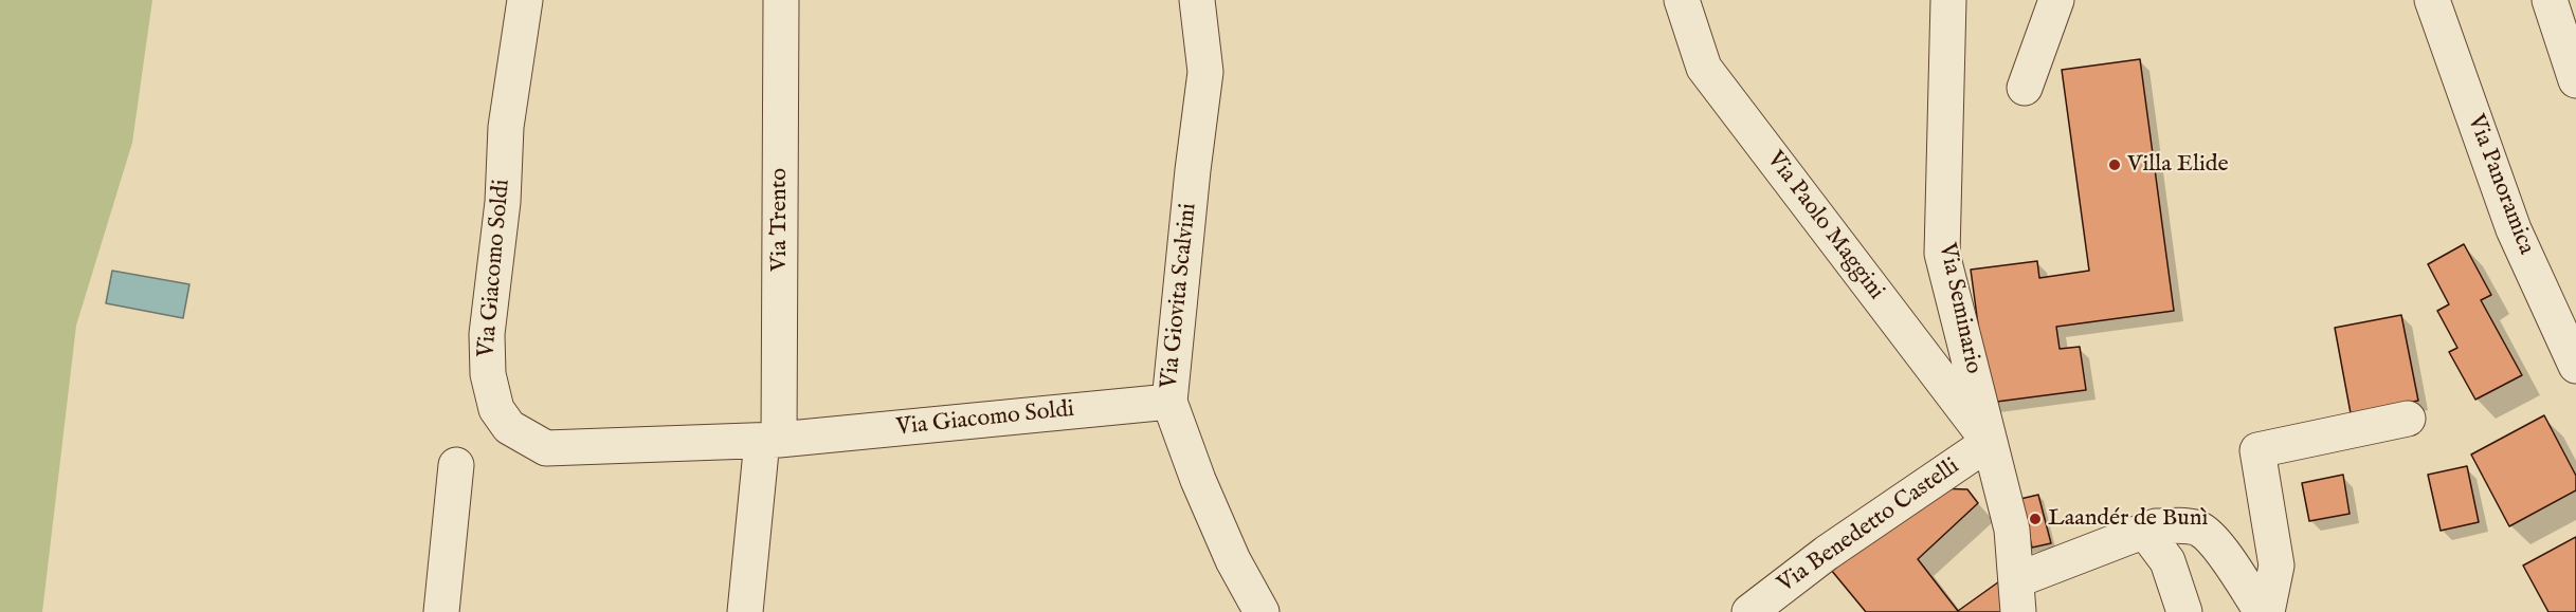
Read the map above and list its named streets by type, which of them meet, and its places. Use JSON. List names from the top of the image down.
{
  "streets": {
    "street": [
      "Via Panoramica",
      "Via Trento",
      "Via Paolo Maggini",
      "Via Giacomo Soldi",
      "Via Giovita Scalvini",
      "Via Seminario",
      "Via Benedetto Castelli"
    ]
  },
  "crossings": [
    ["Via Trento", "Via Giacomo Soldi"],
    ["Via Paolo Maggini", "Via Seminario"],
    ["Via Paolo Maggini", "Via Benedetto Castelli"],
    ["Via Giacomo Soldi", "Via Giovita Scalvini"],
    ["Via Seminario", "Via Benedetto Castelli"]
  ],
  "places": ["Villa Elide", "Laandér de Bunì"]
}
